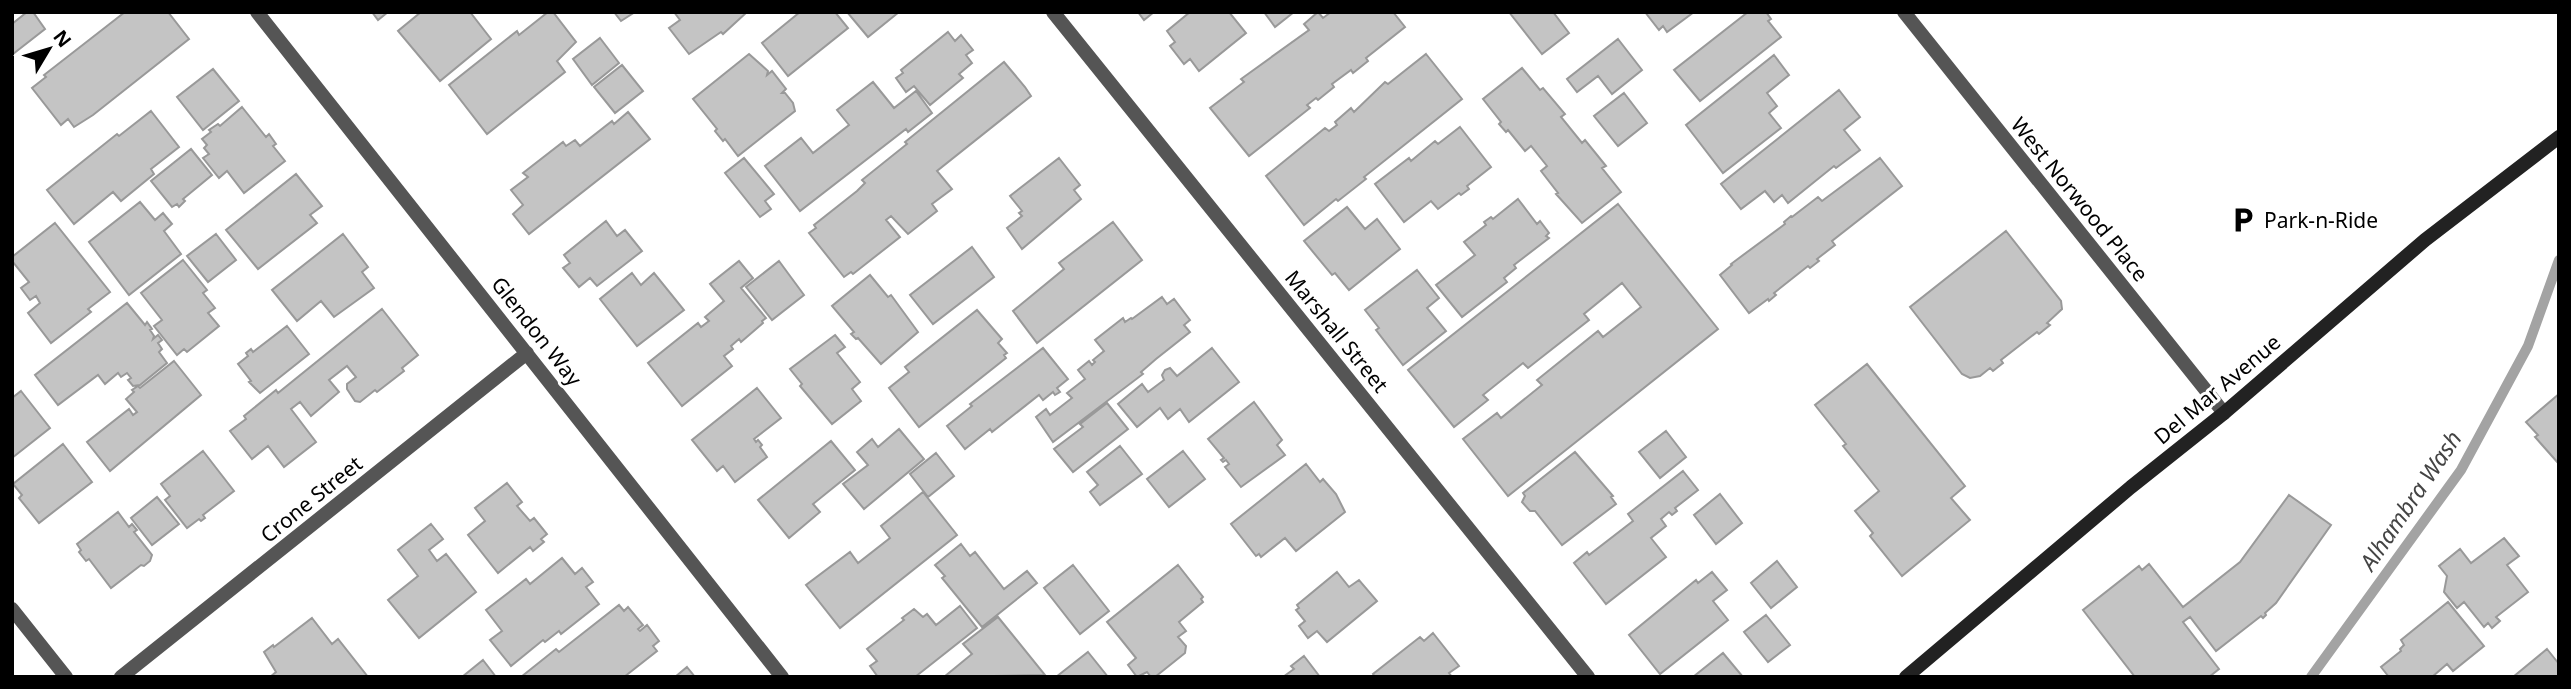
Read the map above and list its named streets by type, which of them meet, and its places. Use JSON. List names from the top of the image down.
{
  "streets": {
    "main road": ["Del Mar Avenue"],
    "street": [
      "West Norwood Place",
      "Glendon Way",
      "Marshall Street",
      "Crone Street"
    ]
  },
  "crossings": [
    ["West Norwood Place", "Del Mar Avenue"],
    ["Glendon Way", "Crone Street"]
  ],
  "water": ["Alhambra Wash"],
  "places": {
    "parking": ["Park-n-Ride"]
  },
  "north": "top right"
}
